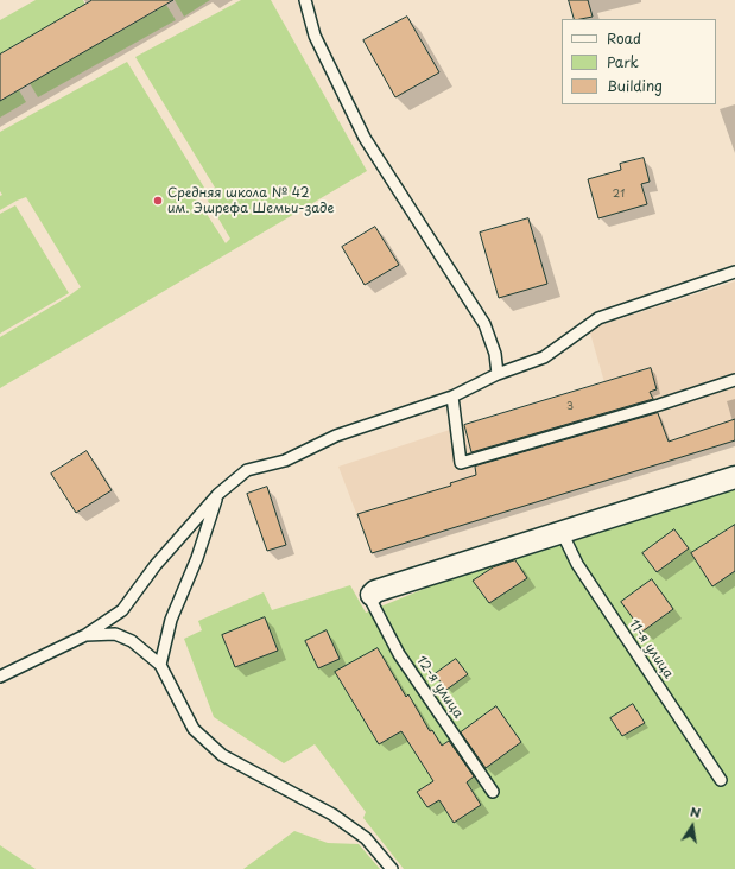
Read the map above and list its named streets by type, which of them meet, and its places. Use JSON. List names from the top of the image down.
{
  "streets": {
    "lane": ["11-я улица", "12-я улица"]
  },
  "places": ["Средняя школа № 42 им. Эшрефа Шемьи-заде"],
  "house_numbers": ["21", "3"],
  "legend": ["Road", "Park", "Building"],
  "north": "top"
}
